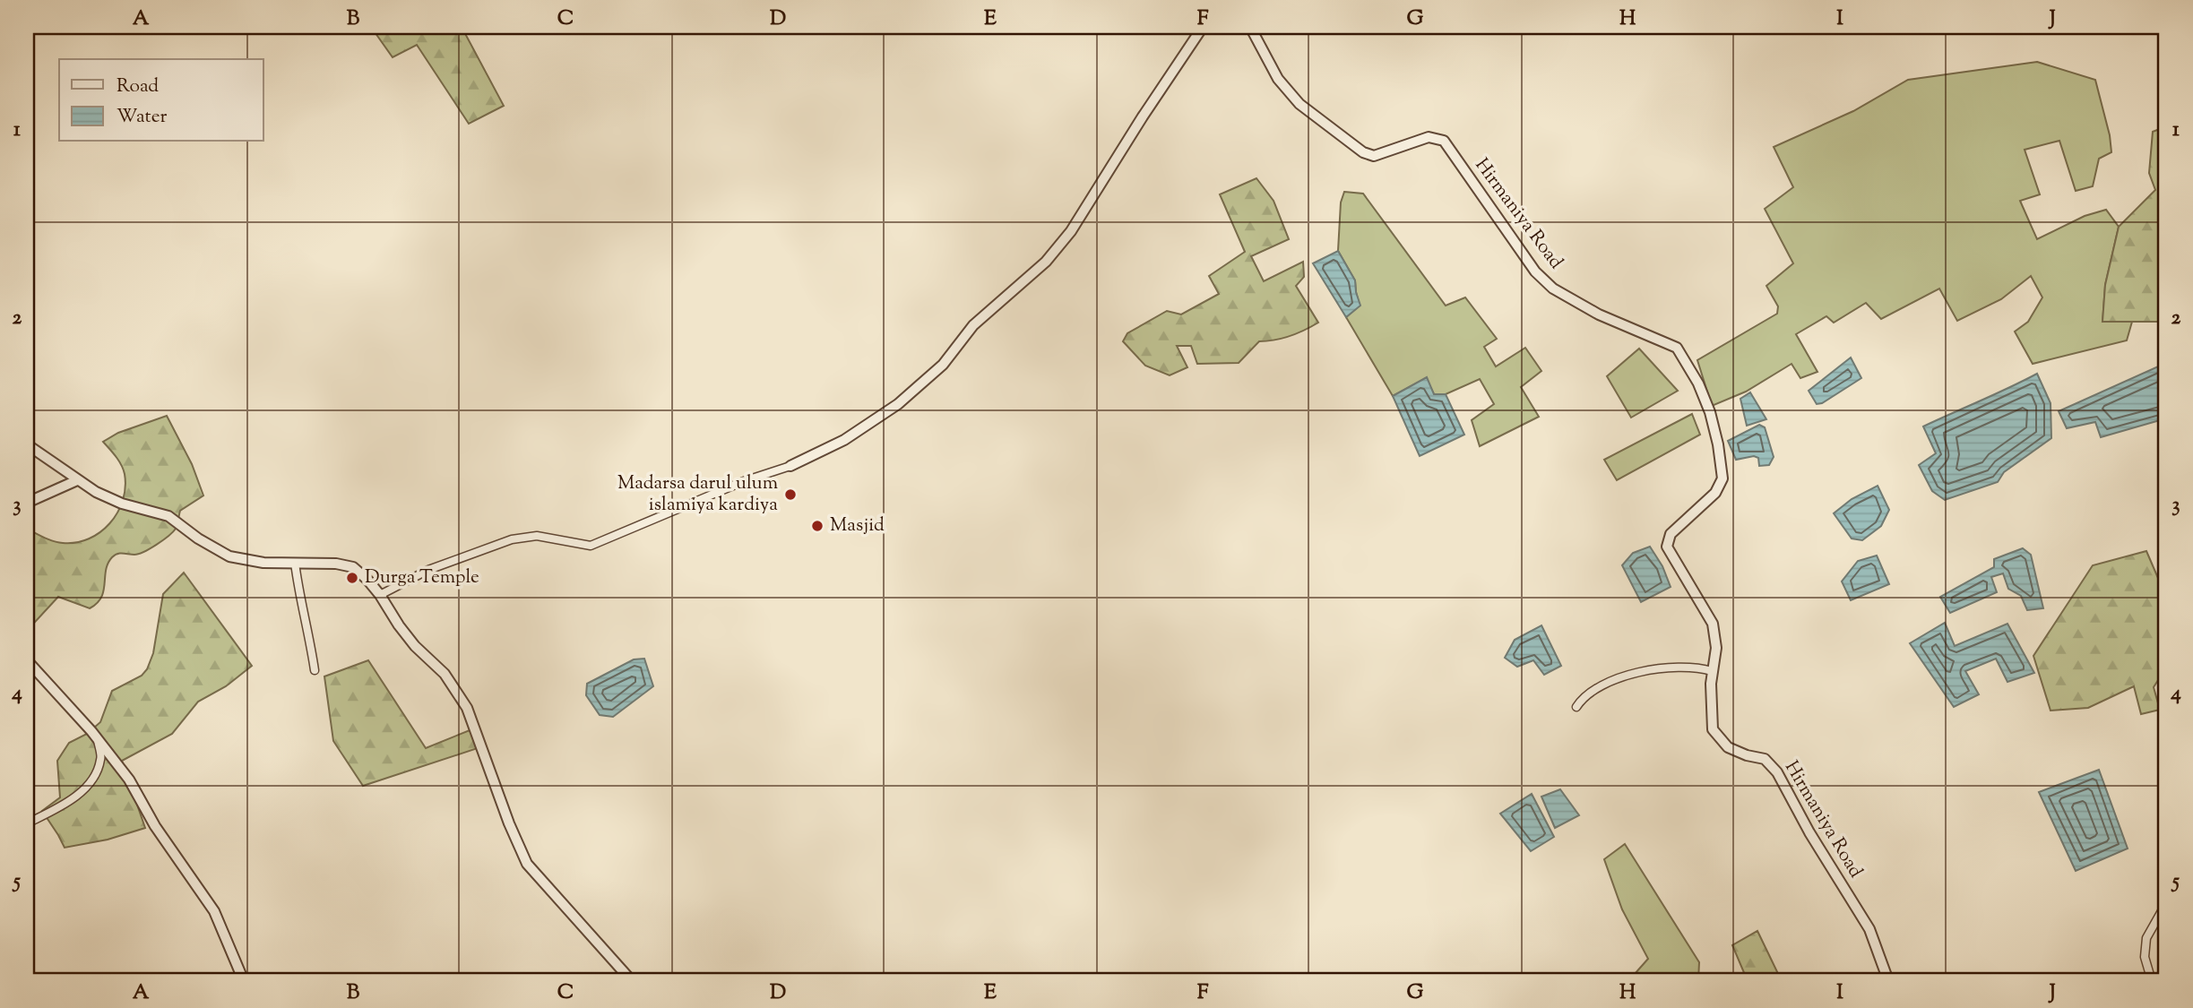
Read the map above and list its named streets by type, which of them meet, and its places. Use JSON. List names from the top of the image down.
{
  "streets": {
    "street": ["Hirmaniya Road"]
  },
  "places": ["Madarsa darul ulum islamiya kardiya", "Masjid", "Durga Temple"],
  "legend": ["Road", "Water"],
  "grid": {
    "columns": [
      "A",
      "B",
      "C",
      "D",
      "E",
      "F",
      "G",
      "H",
      "I",
      "J"
    ],
    "rows": [
      "1",
      "2",
      "3",
      "4",
      "5"
    ]
  }
}
